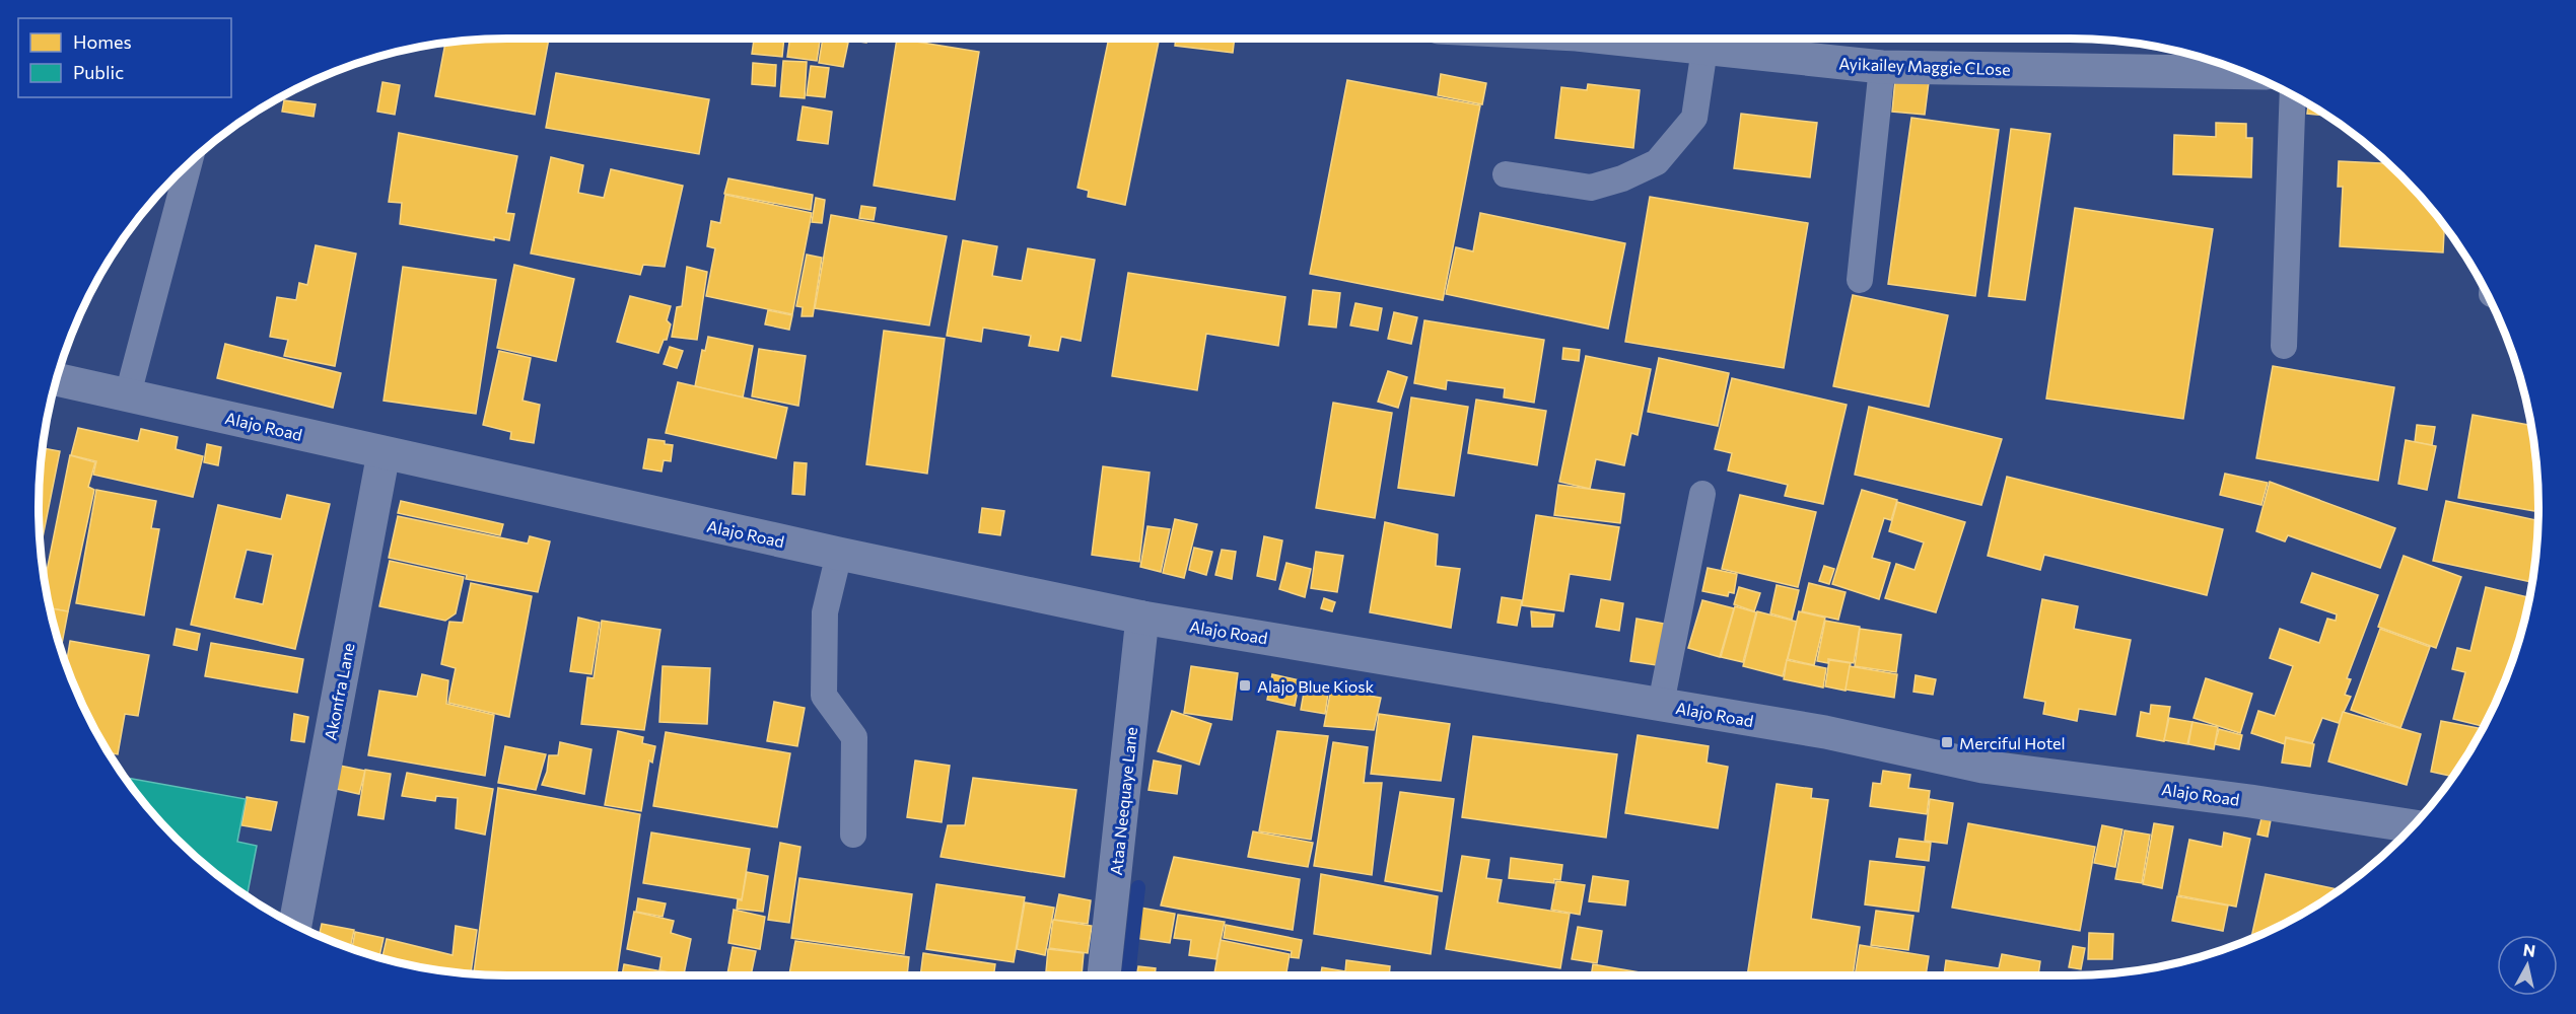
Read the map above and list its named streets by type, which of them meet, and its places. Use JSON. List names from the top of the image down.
{
  "streets": {
    "street": [
      "Ayikailey Maggie CLose",
      "Alajo Road",
      "Akonfra Lane",
      "Ataa Neequaye Lane"
    ]
  },
  "crossings": [
    ["Alajo Road", "Akonfra Lane"],
    ["Alajo Road", "Ataa Neequaye Lane"]
  ],
  "places": {
    "transit": ["Alajo Blue Kiosk", "Merciful Hotel"]
  },
  "legend": ["Homes", "Public"],
  "north": "top"
}
